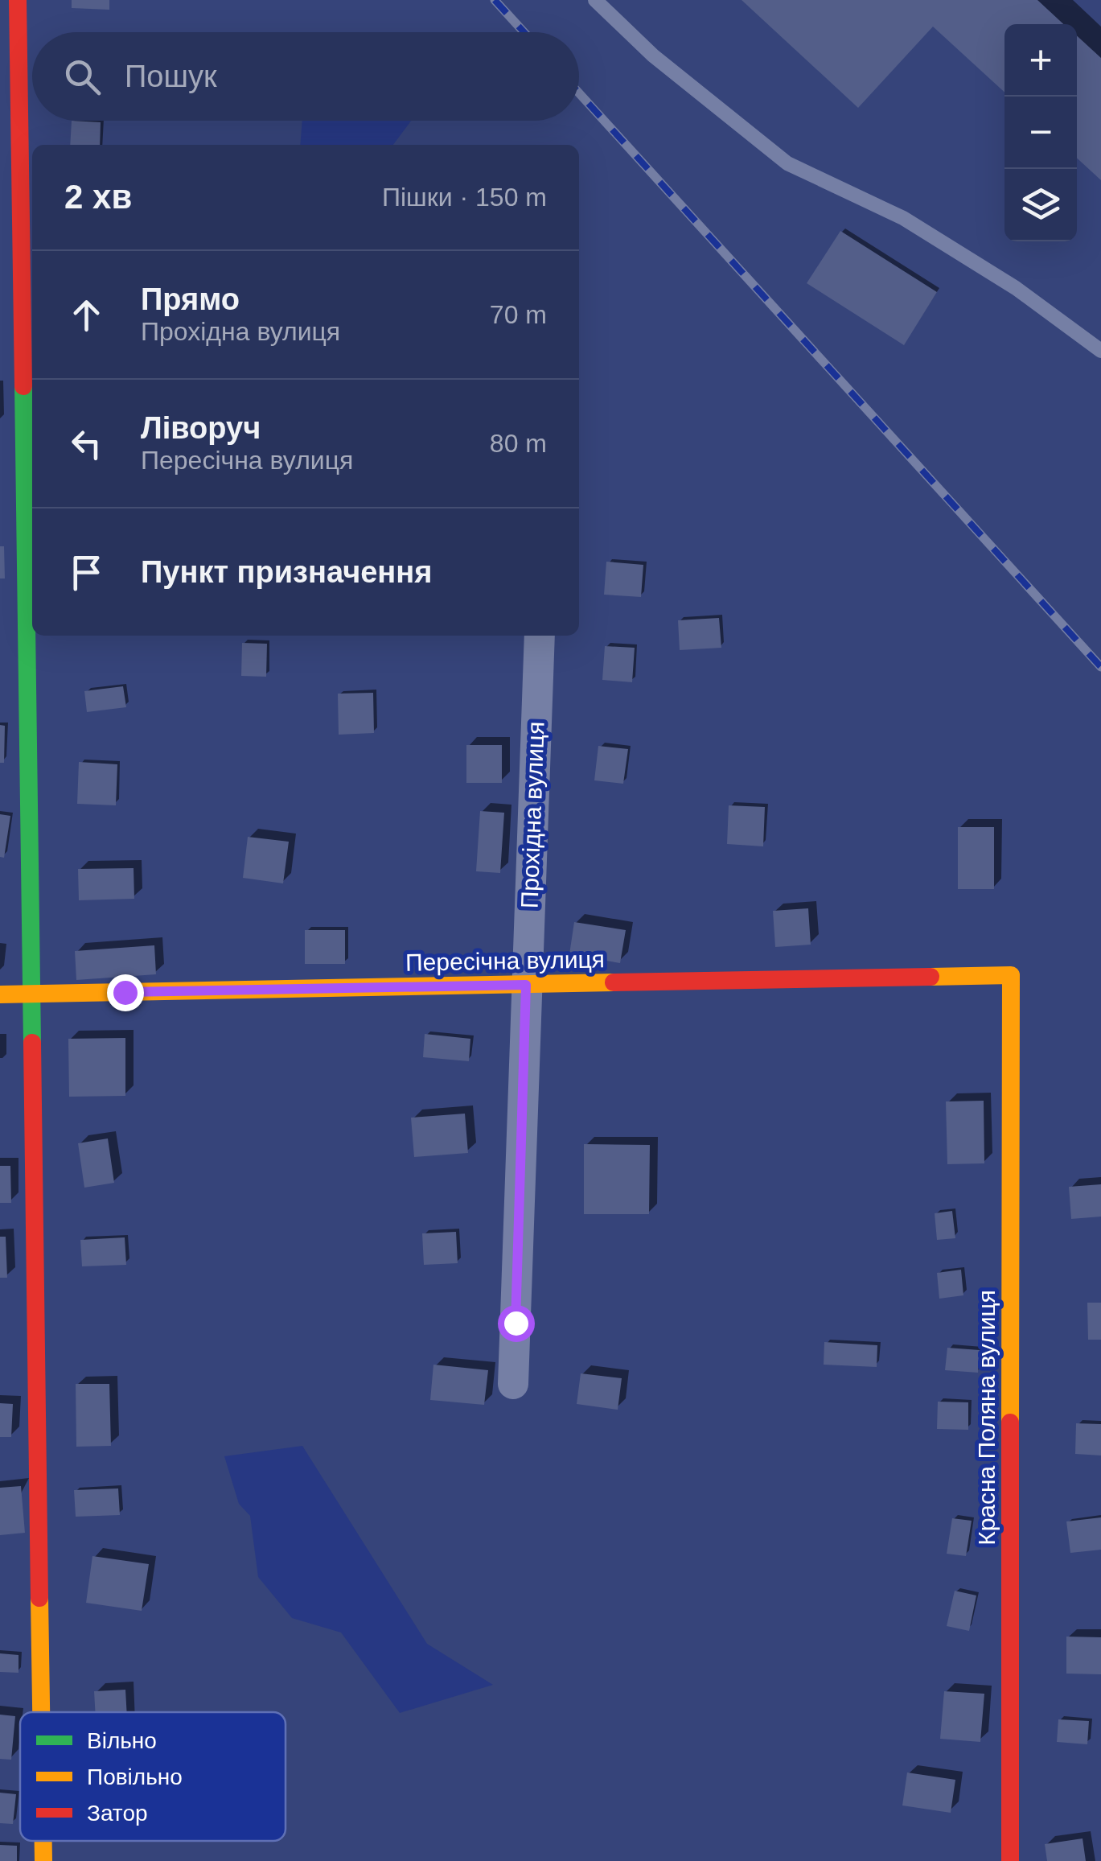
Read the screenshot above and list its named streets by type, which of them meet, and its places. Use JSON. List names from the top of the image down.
{
  "streets": {
    "street": ["Прохідна вулиця", "Пересічна вулиця", "Красна Поляна вулиця"]
  },
  "crossings": [
    ["Прохідна вулиця", "Пересічна вулиця"],
    ["Пересічна вулиця", "Красна Поляна вулиця"]
  ],
  "legend": ["Вільно", "Повільно", "Затор"],
  "page": {
    "map_buttons": ["+", "−"],
    "search": "Пошук",
    "heading": ["2 хв", "Пішки · 150 m"],
    "list": [
      ["Прямо", "Прохідна вулиця", "70 m"],
      ["Ліворуч", "Пересічна вулиця", "80 m"],
      "Пункт призначення"
    ]
  }
}
